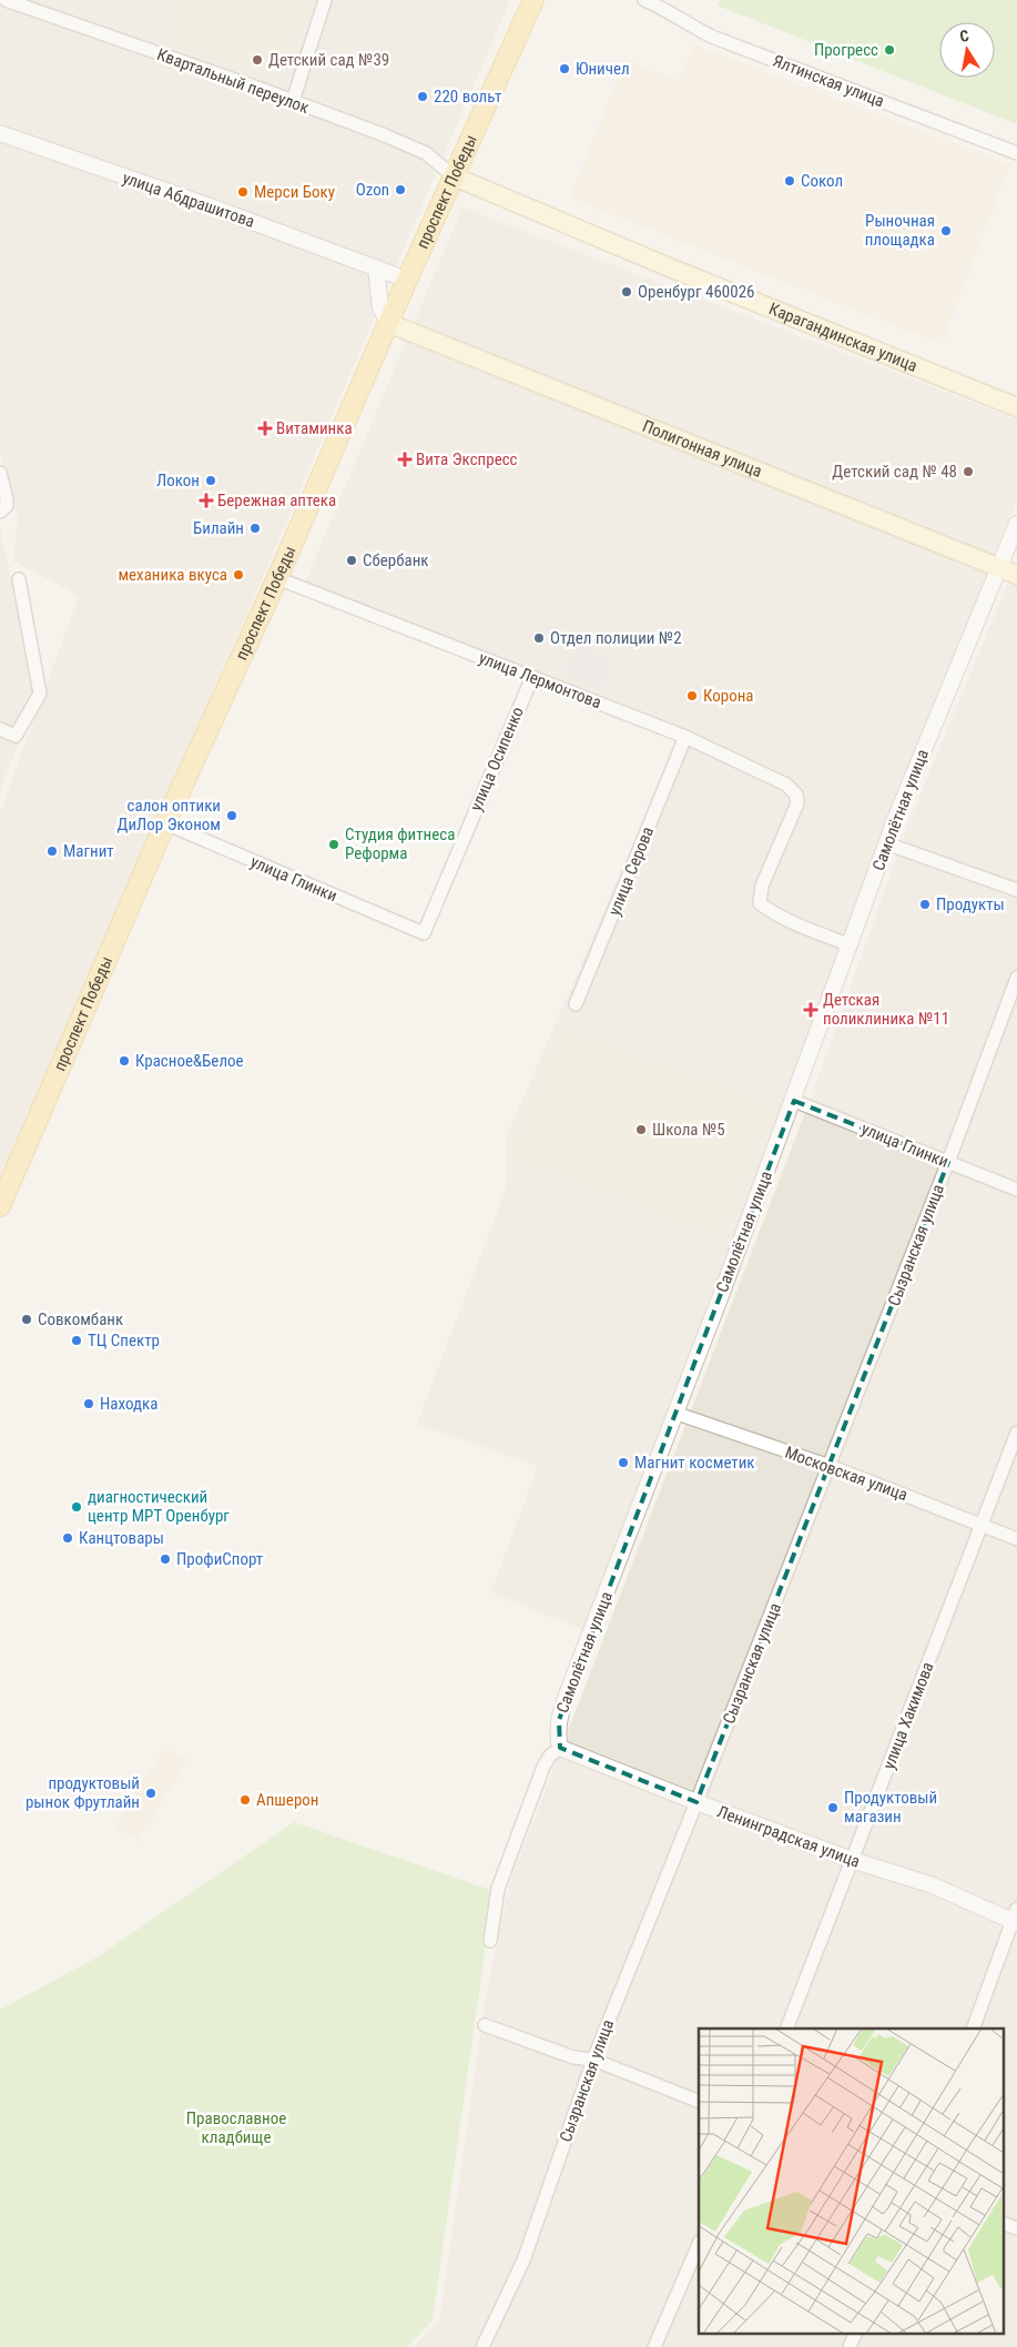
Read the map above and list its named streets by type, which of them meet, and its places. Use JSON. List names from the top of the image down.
{
  "streets": {
    "main road": ["проспект Победы", "Карагандинская улица", "Полигонная улица"],
    "street": [
      "Квартальный переулок",
      "Ялтинская улица",
      "улица Абдрашитова",
      "улица Лермонтова",
      "улица Осипенко",
      "Самолётная улица",
      "улица Серова",
      "улица Глинки",
      "Сызранская улица",
      "Московская улица",
      "улица Хакимова",
      "Ленинградская улица"
    ]
  },
  "crossings": [
    ["Квартальный переулок", "проспект Победы"],
    ["Квартальный переулок", "Карагандинская улица"],
    ["проспект Победы", "улица Абдрашитова"],
    ["проспект Победы", "Карагандинская улица"],
    ["проспект Победы", "Полигонная улица"],
    ["проспект Победы", "улица Лермонтова"],
    ["проспект Победы", "улица Глинки"],
    ["Полигонная улица", "Самолётная улица"],
    ["улица Лермонтова", "улица Осипенко"],
    ["улица Лермонтова", "Самолётная улица"],
    ["улица Лермонтова", "улица Серова"],
    ["улица Осипенко", "улица Глинки"],
    ["Самолётная улица", "улица Глинки"],
    ["Самолётная улица", "Московская улица"],
    ["Самолётная улица", "Ленинградская улица"],
    ["улица Глинки", "Сызранская улица"],
    ["Сызранская улица", "Московская улица"],
    ["Сызранская улица", "Ленинградская улица"],
    ["Московская улица", "улица Хакимова"],
    ["улица Хакимова", "Ленинградская улица"]
  ],
  "parks": ["Православное кладбище"],
  "places": {
    "other": [
      "Прогресс",
      "Детский сад №39",
      "Юничел",
      "220 вольт",
      "Сокол",
      "Ozon",
      "Мерси Боку",
      "Рыночная площадка",
      "Оренбург 460026",
      "Детский сад № 48",
      "Локон",
      "Билайн",
      "Сбербанк",
      "механика вкуса",
      "Отдел полиции №2",
      "Корона",
      "салон оптики ДиЛор Эконом",
      "Студия фитнеса Реформа",
      "Магнит",
      "Продукты",
      "Красное&Белое",
      "Школа №5",
      "Совкомбанк",
      "ТЦ Спектр",
      "Находка",
      "Магнит косметик",
      "диагностический центр МРТ Оренбург",
      "Канцтовары",
      "ПрофиСпорт",
      "продуктовый рынок Фрутлайн",
      "Апшерон",
      "Продуктовый магазин"
    ],
    "health": [
      "Витаминка",
      "Вита Экспресс",
      "Бережная аптека",
      "Детская поликлиника №11"
    ]
  },
  "north": "top"
}
